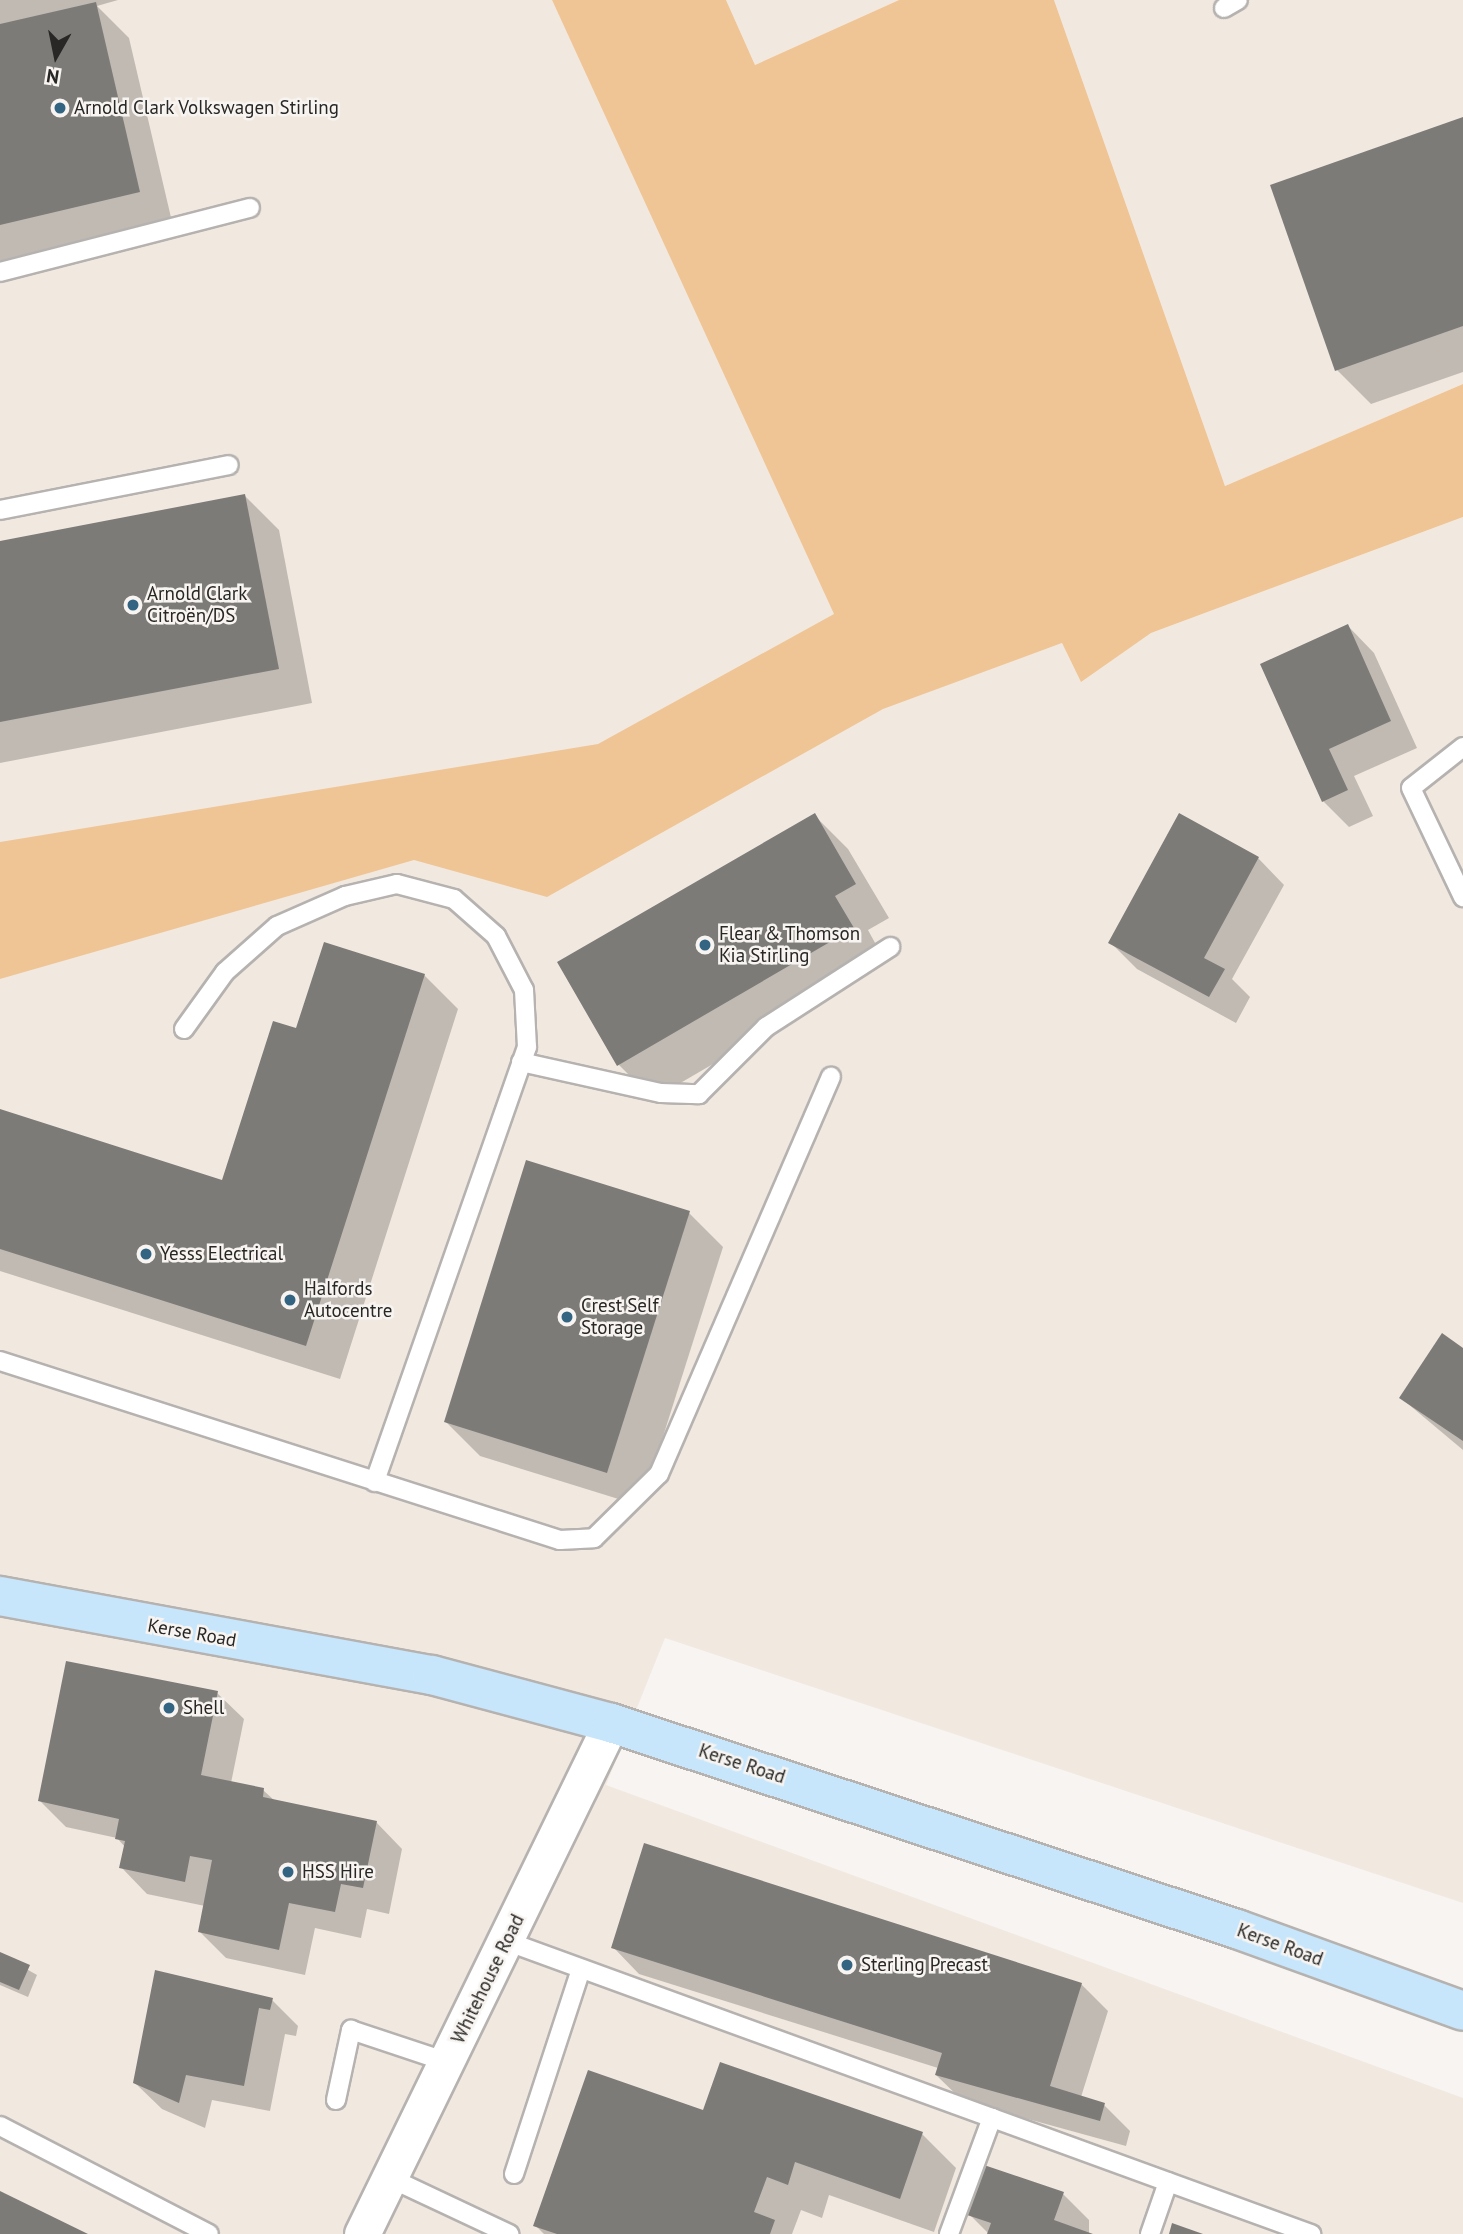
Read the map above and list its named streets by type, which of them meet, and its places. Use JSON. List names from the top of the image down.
{
  "streets": {
    "main road": ["Kerse Road"],
    "street": ["Whitehouse Road"]
  },
  "crossings": [
    ["Kerse Road", "Whitehouse Road"]
  ],
  "places": [
    "Arnold Clark Volkswagen Stirling",
    "Arnold Clark Citroën/DS",
    "Flear & Thomson Kia Stirling",
    "Yesss Electrical",
    "Halfords Autocentre",
    "Crest Self Storage",
    "Shell",
    "HSS Hire",
    "Sterling Precast"
  ],
  "north": "bottom"
}
